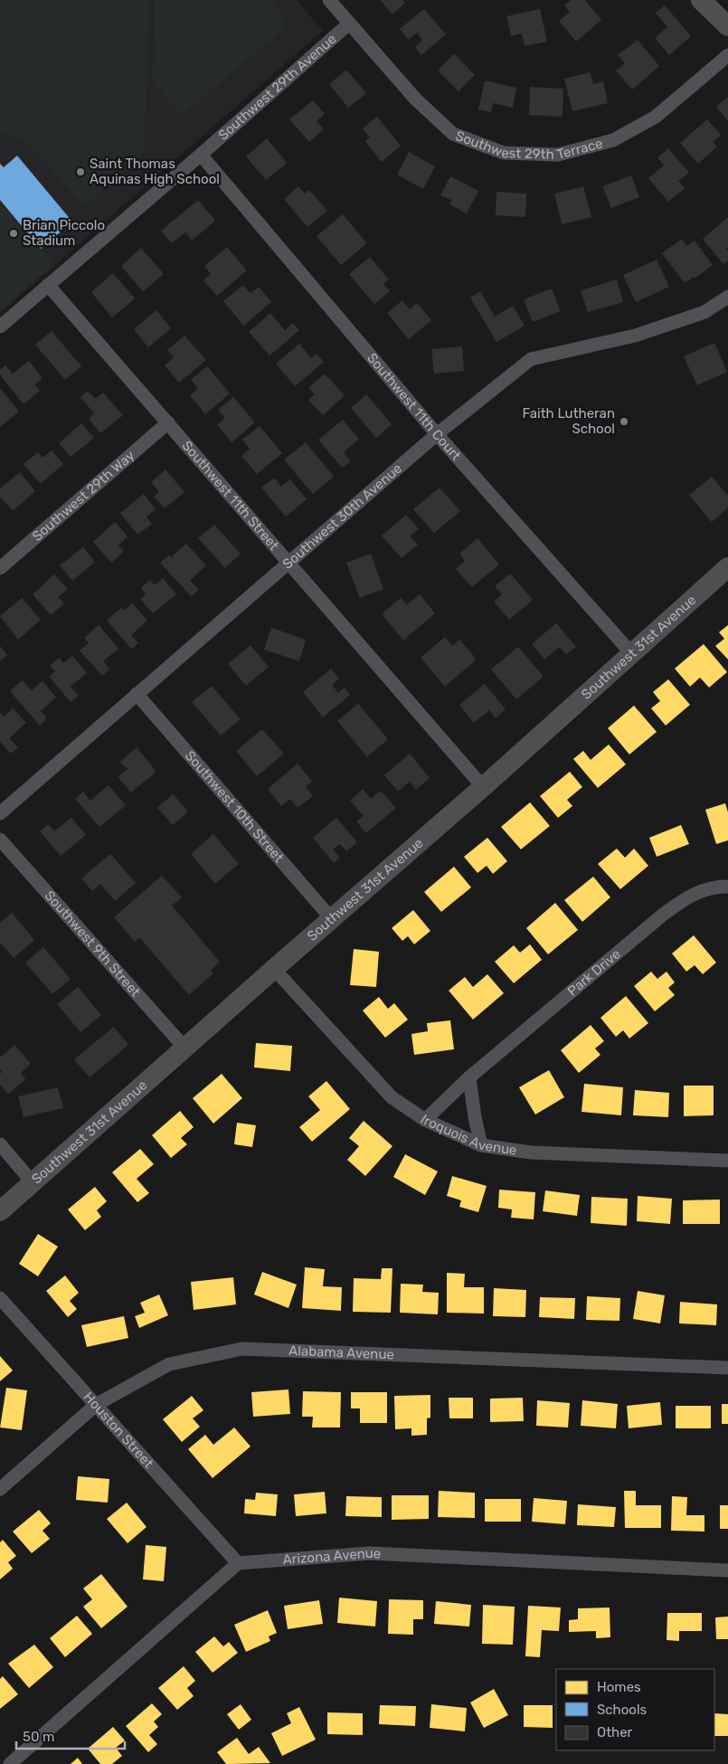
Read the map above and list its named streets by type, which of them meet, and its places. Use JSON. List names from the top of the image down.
{
  "streets": {
    "main road": ["Southwest 31st Avenue"],
    "street": [
      "Southwest 29th Avenue",
      "Southwest 29th Terrace",
      "Southwest 11th Court",
      "Southwest 11th Street",
      "Southwest 29th Way",
      "Southwest 30th Avenue",
      "Southwest 10th Street",
      "Southwest 9th Street",
      "Park Drive",
      "Iroquois Avenue",
      "Alabama Avenue",
      "Houston Street",
      "Arizona Avenue"
    ]
  },
  "crossings": [
    ["Southwest 29th Avenue", "Southwest 29th Terrace"],
    ["Southwest 29th Avenue", "Southwest 11th Court"],
    ["Southwest 29th Avenue", "Southwest 11th Street"],
    ["Southwest 11th Court", "Southwest 30th Avenue"],
    ["Southwest 11th Court", "Southwest 31st Avenue"],
    ["Southwest 11th Street", "Southwest 29th Way"],
    ["Southwest 11th Street", "Southwest 30th Avenue"],
    ["Southwest 11th Street", "Southwest 31st Avenue"],
    ["Southwest 30th Avenue", "Southwest 10th Street"],
    ["Southwest 31st Avenue", "Southwest 10th Street"],
    ["Southwest 31st Avenue", "Southwest 9th Street"],
    ["Southwest 31st Avenue", "Iroquois Avenue"],
    ["Park Drive", "Iroquois Avenue"],
    ["Alabama Avenue", "Houston Street"],
    ["Houston Street", "Arizona Avenue"]
  ],
  "places": ["Saint Thomas Aquinas High School", "Brian Piccolo Stadium", "Faith Lutheran School"],
  "legend": ["Homes", "Schools", "Other"],
  "scale_bar": "50 m"
}
